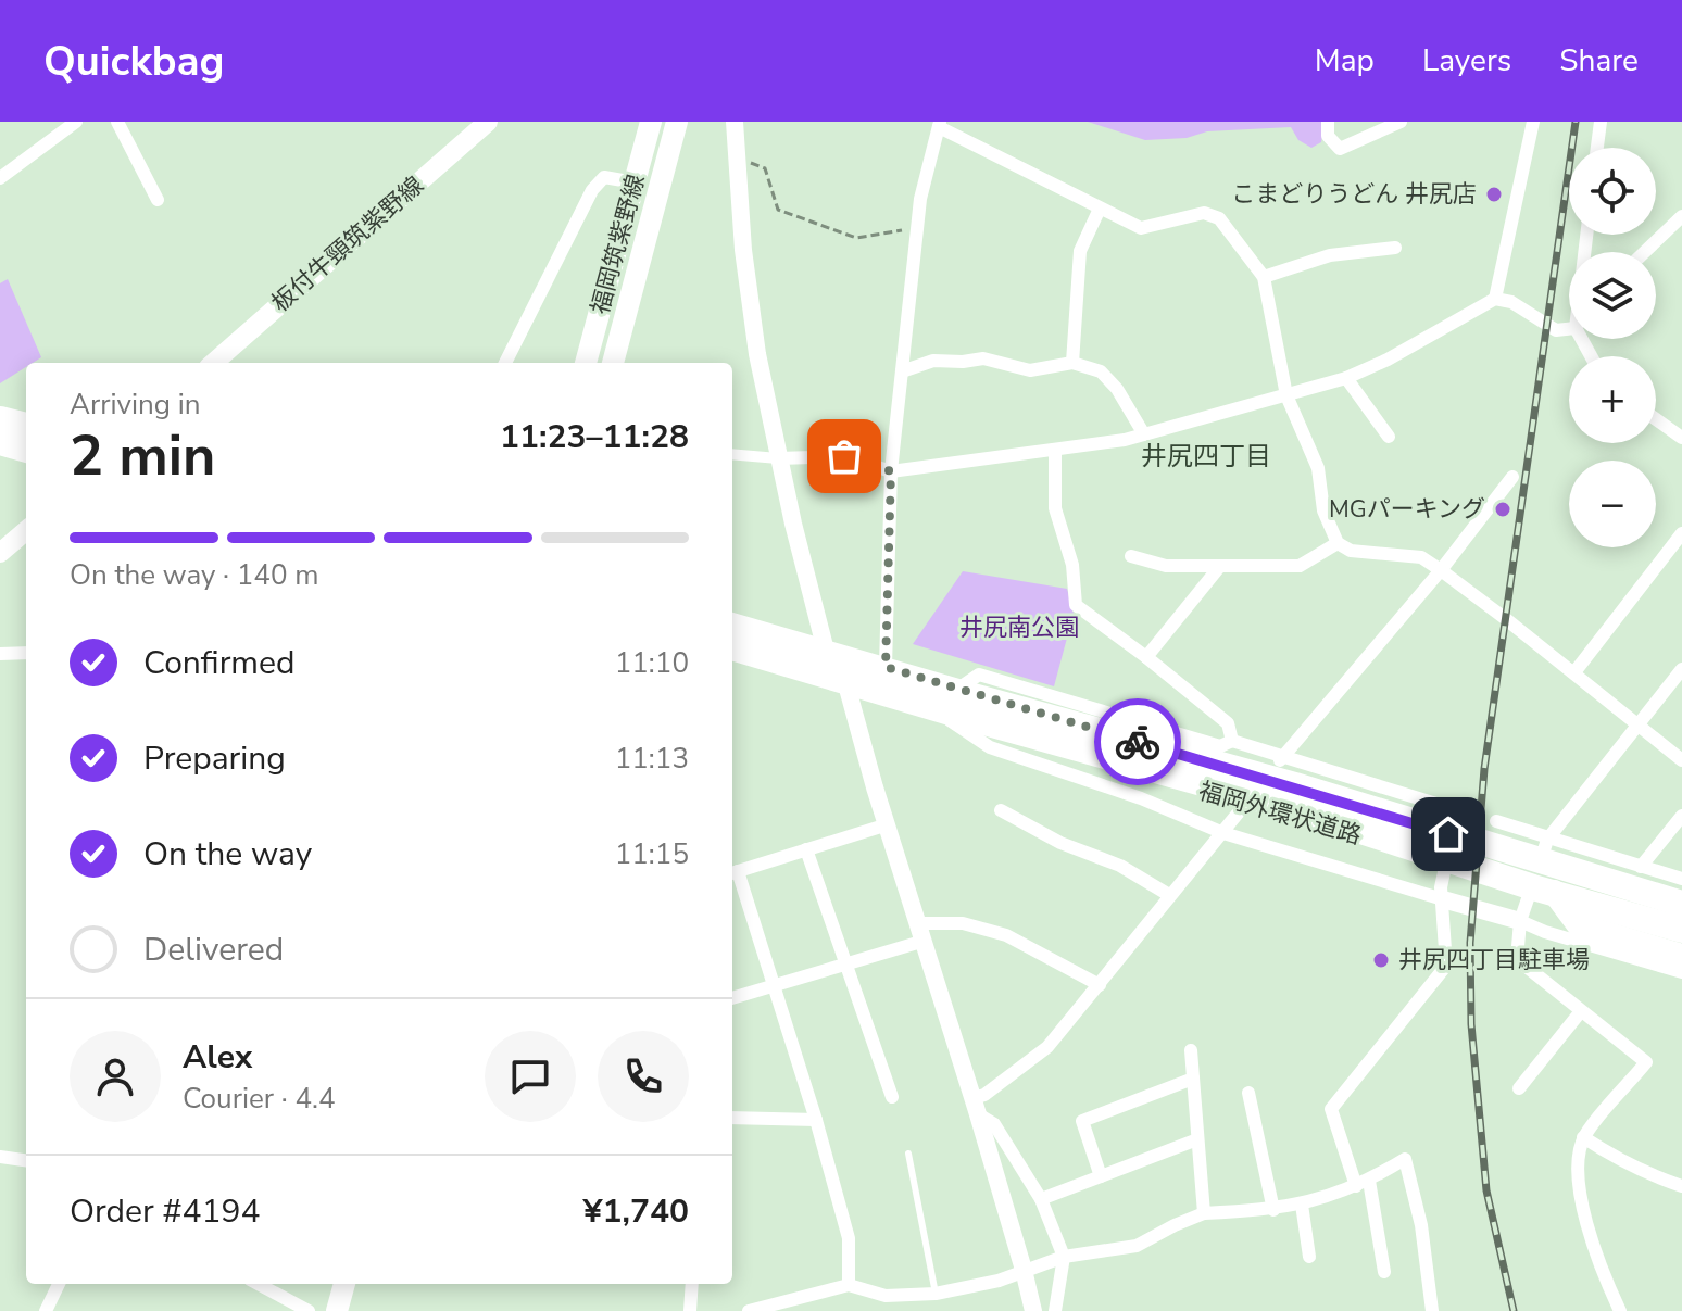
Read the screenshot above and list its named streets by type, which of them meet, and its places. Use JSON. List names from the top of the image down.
{
  "streets": {
    "highway": ["福岡外環状道路"],
    "main road": ["板付牛頸筑紫野線", "福岡筑紫野線"]
  },
  "districts": ["井尻四丁目"],
  "parks": ["井尻南公園"],
  "places": ["こまどりうどん 井尻店", "MGパーキング", "井尻四丁目駐車場"],
  "page": {
    "header": "Quickbag",
    "nav": ["Map", "Layers", "Share"],
    "map_buttons": ["+", "−"],
    "heading": ["2 min", "Arriving in", "11:23–11:28"],
    "panel": [
      "Alex",
      "Courier · 4.4",
      "Order #4194",
      "¥1,740"
    ],
    "bar": "On the way · 140 m",
    "list": [
      ["Confirmed", "11:10"],
      ["Preparing", "11:13"],
      ["On the way", "11:15"],
      "Delivered"
    ]
  }
}
